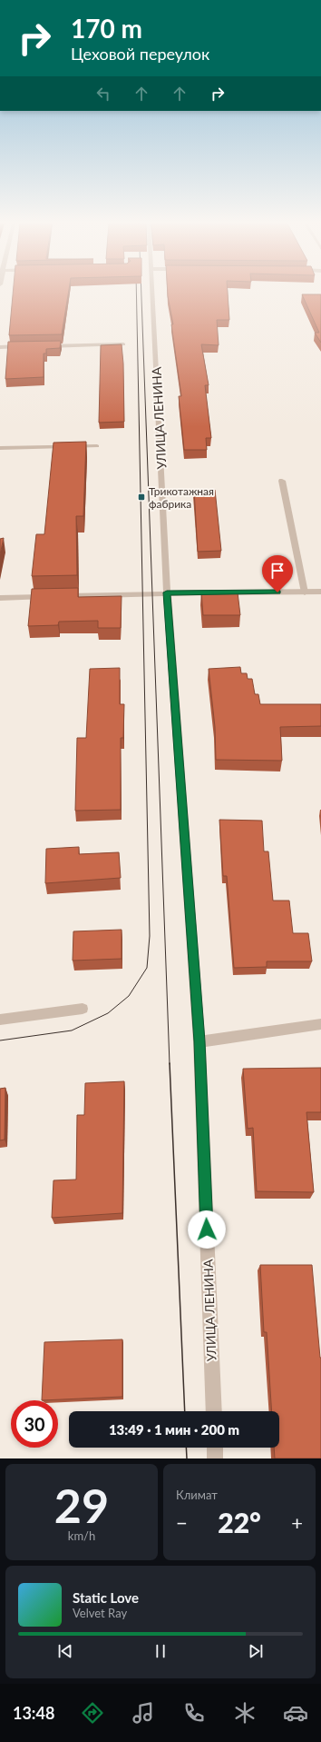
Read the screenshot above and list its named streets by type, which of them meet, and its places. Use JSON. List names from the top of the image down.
{
  "streets": {
    "street": ["УЛИЦА ЛЕНИНА"]
  },
  "places": {
    "transit": ["Трикотажная фабрика"]
  },
  "page": {
    "turn": ["170 m", "Цеховой переулок"],
    "limit": "30",
    "trip": "13:49 · 1 мин · 200 m",
    "tile": [
      ["29", "km/h"],
      "Климат"
    ],
    "heat": ["−", "22°", "+"],
    "song": ["Static Love", "Velvet Ray"],
    "tabs": "13:48"
  }
}
